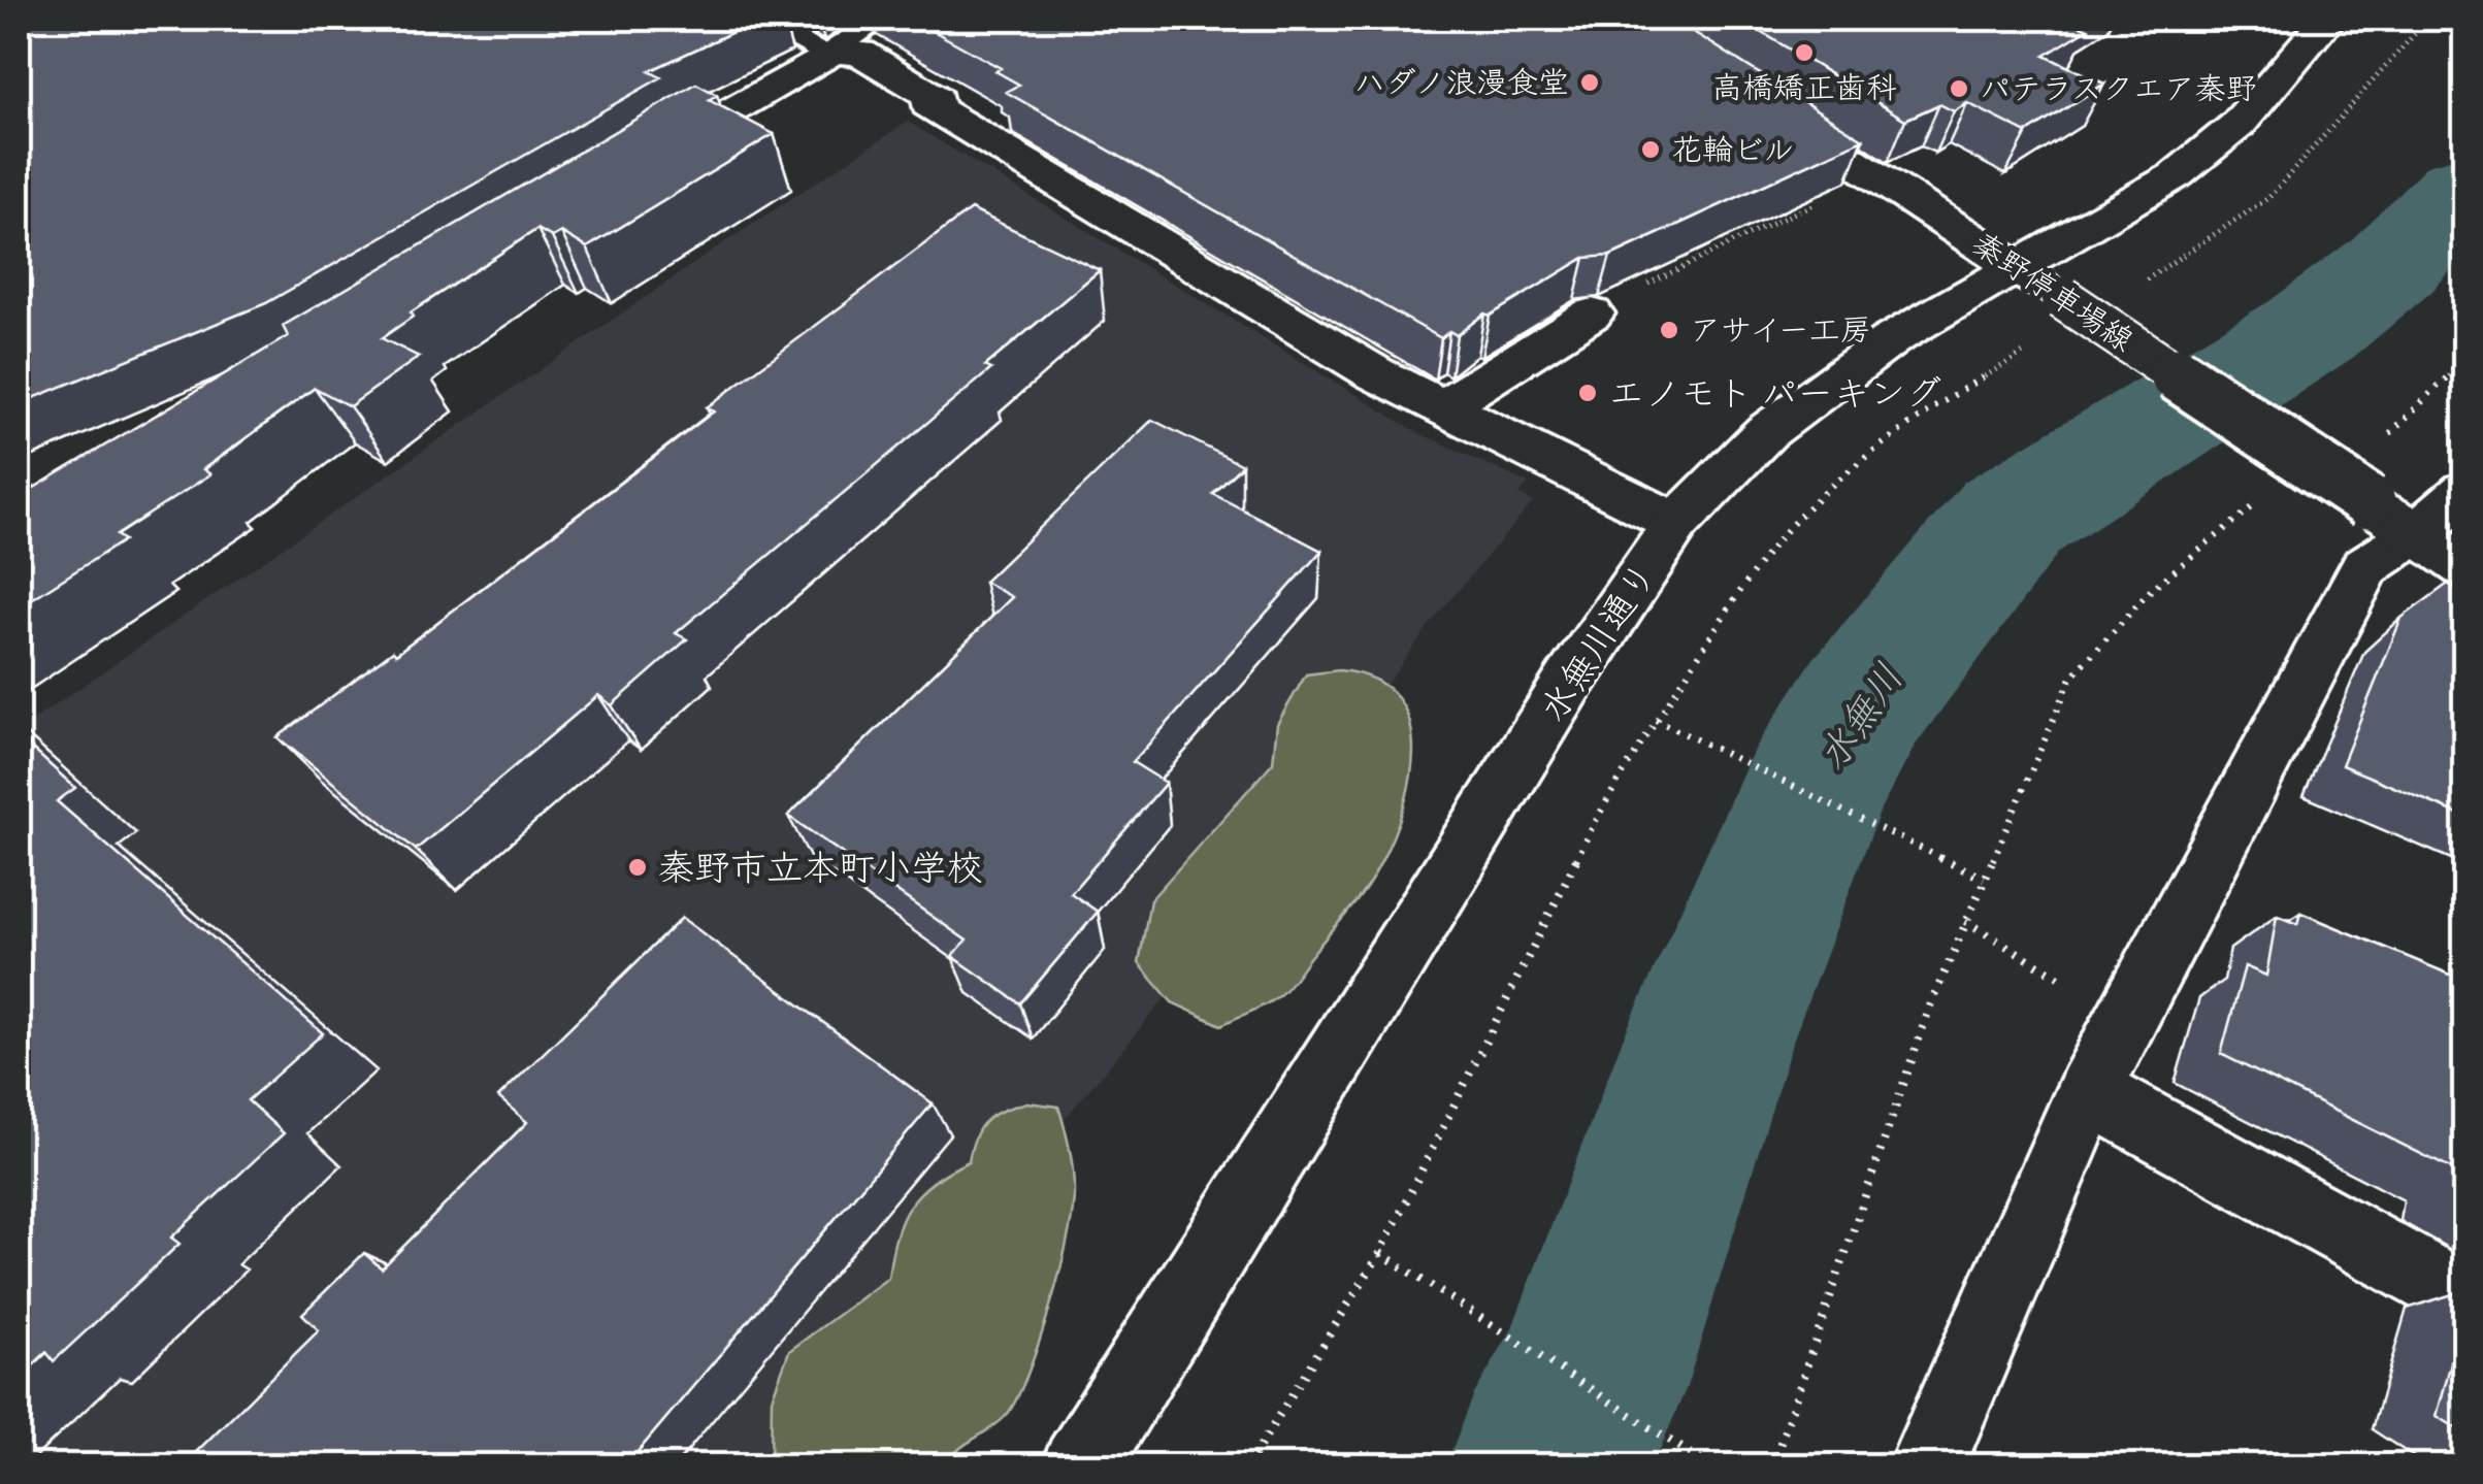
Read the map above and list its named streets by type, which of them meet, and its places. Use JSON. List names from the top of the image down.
{
  "streets": {
    "street": ["秦野停車場線", "水無川通り"]
  },
  "crossings": [
    ["秦野停車場線", "水無川通り"]
  ],
  "water": ["水無川"],
  "places": [
    "高橋矯正歯科",
    "ハダノ浪漫食堂",
    "パテラスクエア秦野",
    "花輪ビル",
    "アサイー工房",
    "エノモト パーキング",
    "秦野市立本町小学校"
  ]
}
